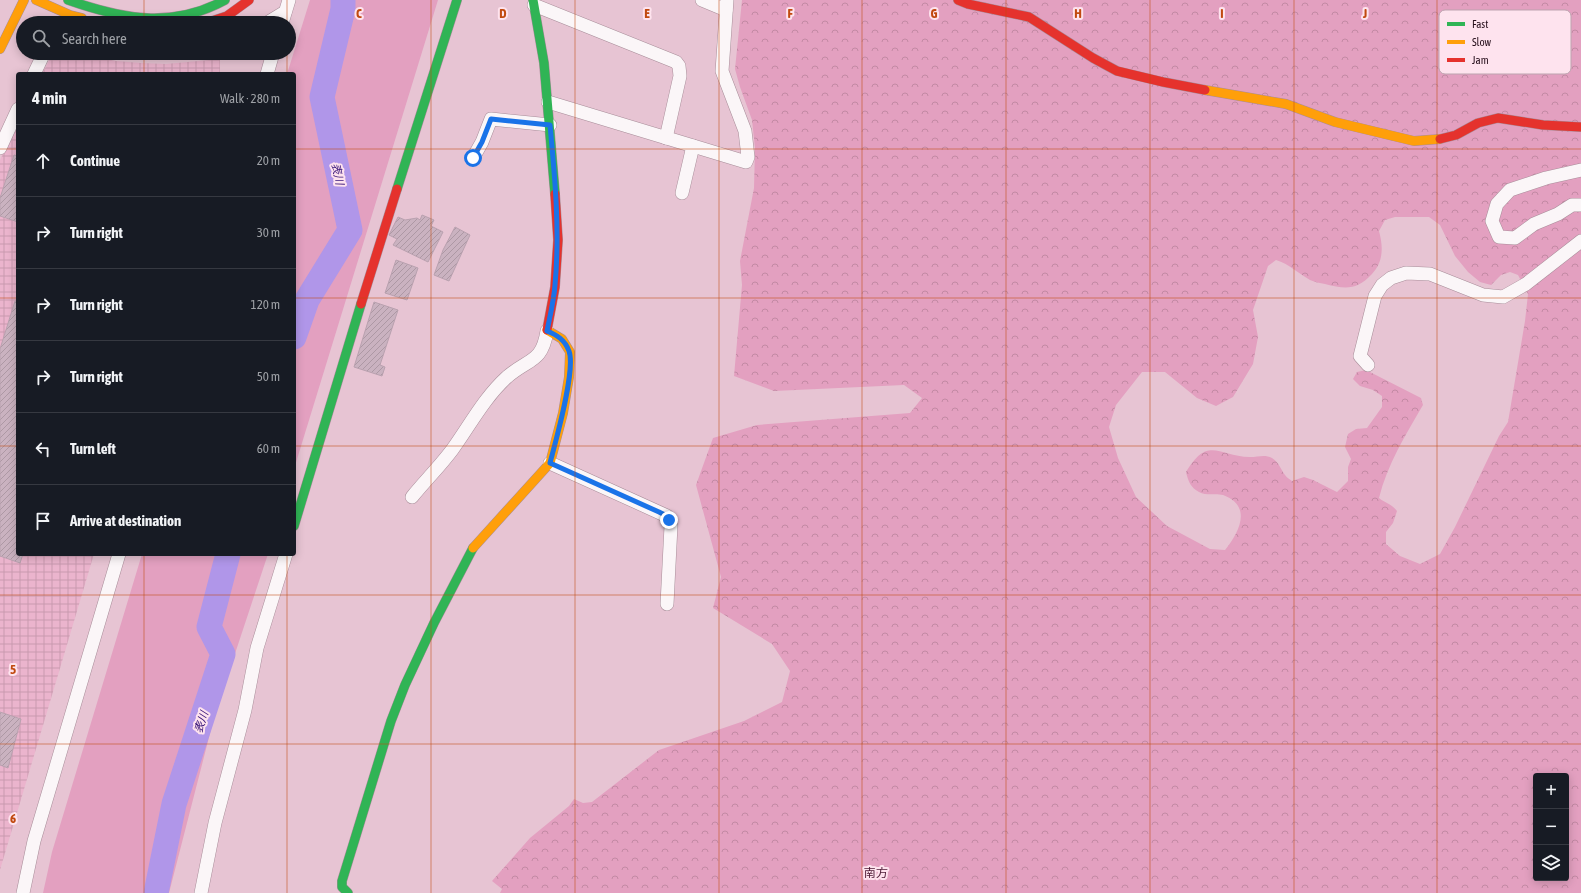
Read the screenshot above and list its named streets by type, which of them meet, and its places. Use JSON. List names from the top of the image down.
{
  "districts": ["南方"],
  "water": ["表川"],
  "legend": ["Fast", "Slow", "Jam"],
  "page": {
    "search": "Search here",
    "heading": ["4 min", "Walk · 280 m"],
    "list": [
      ["Continue", "20 m"],
      ["Turn right", "30 m"],
      ["Turn right", "120 m"],
      ["Turn right", "50 m"],
      ["Turn left", "60 m"],
      "Arrive at destination"
    ],
    "map_buttons": ["+", "−"]
  },
  "grid": {
    "columns": [
      "C",
      "D",
      "E",
      "F",
      "G",
      "H",
      "I",
      "J"
    ],
    "rows": ["5", "6"]
  }
}
